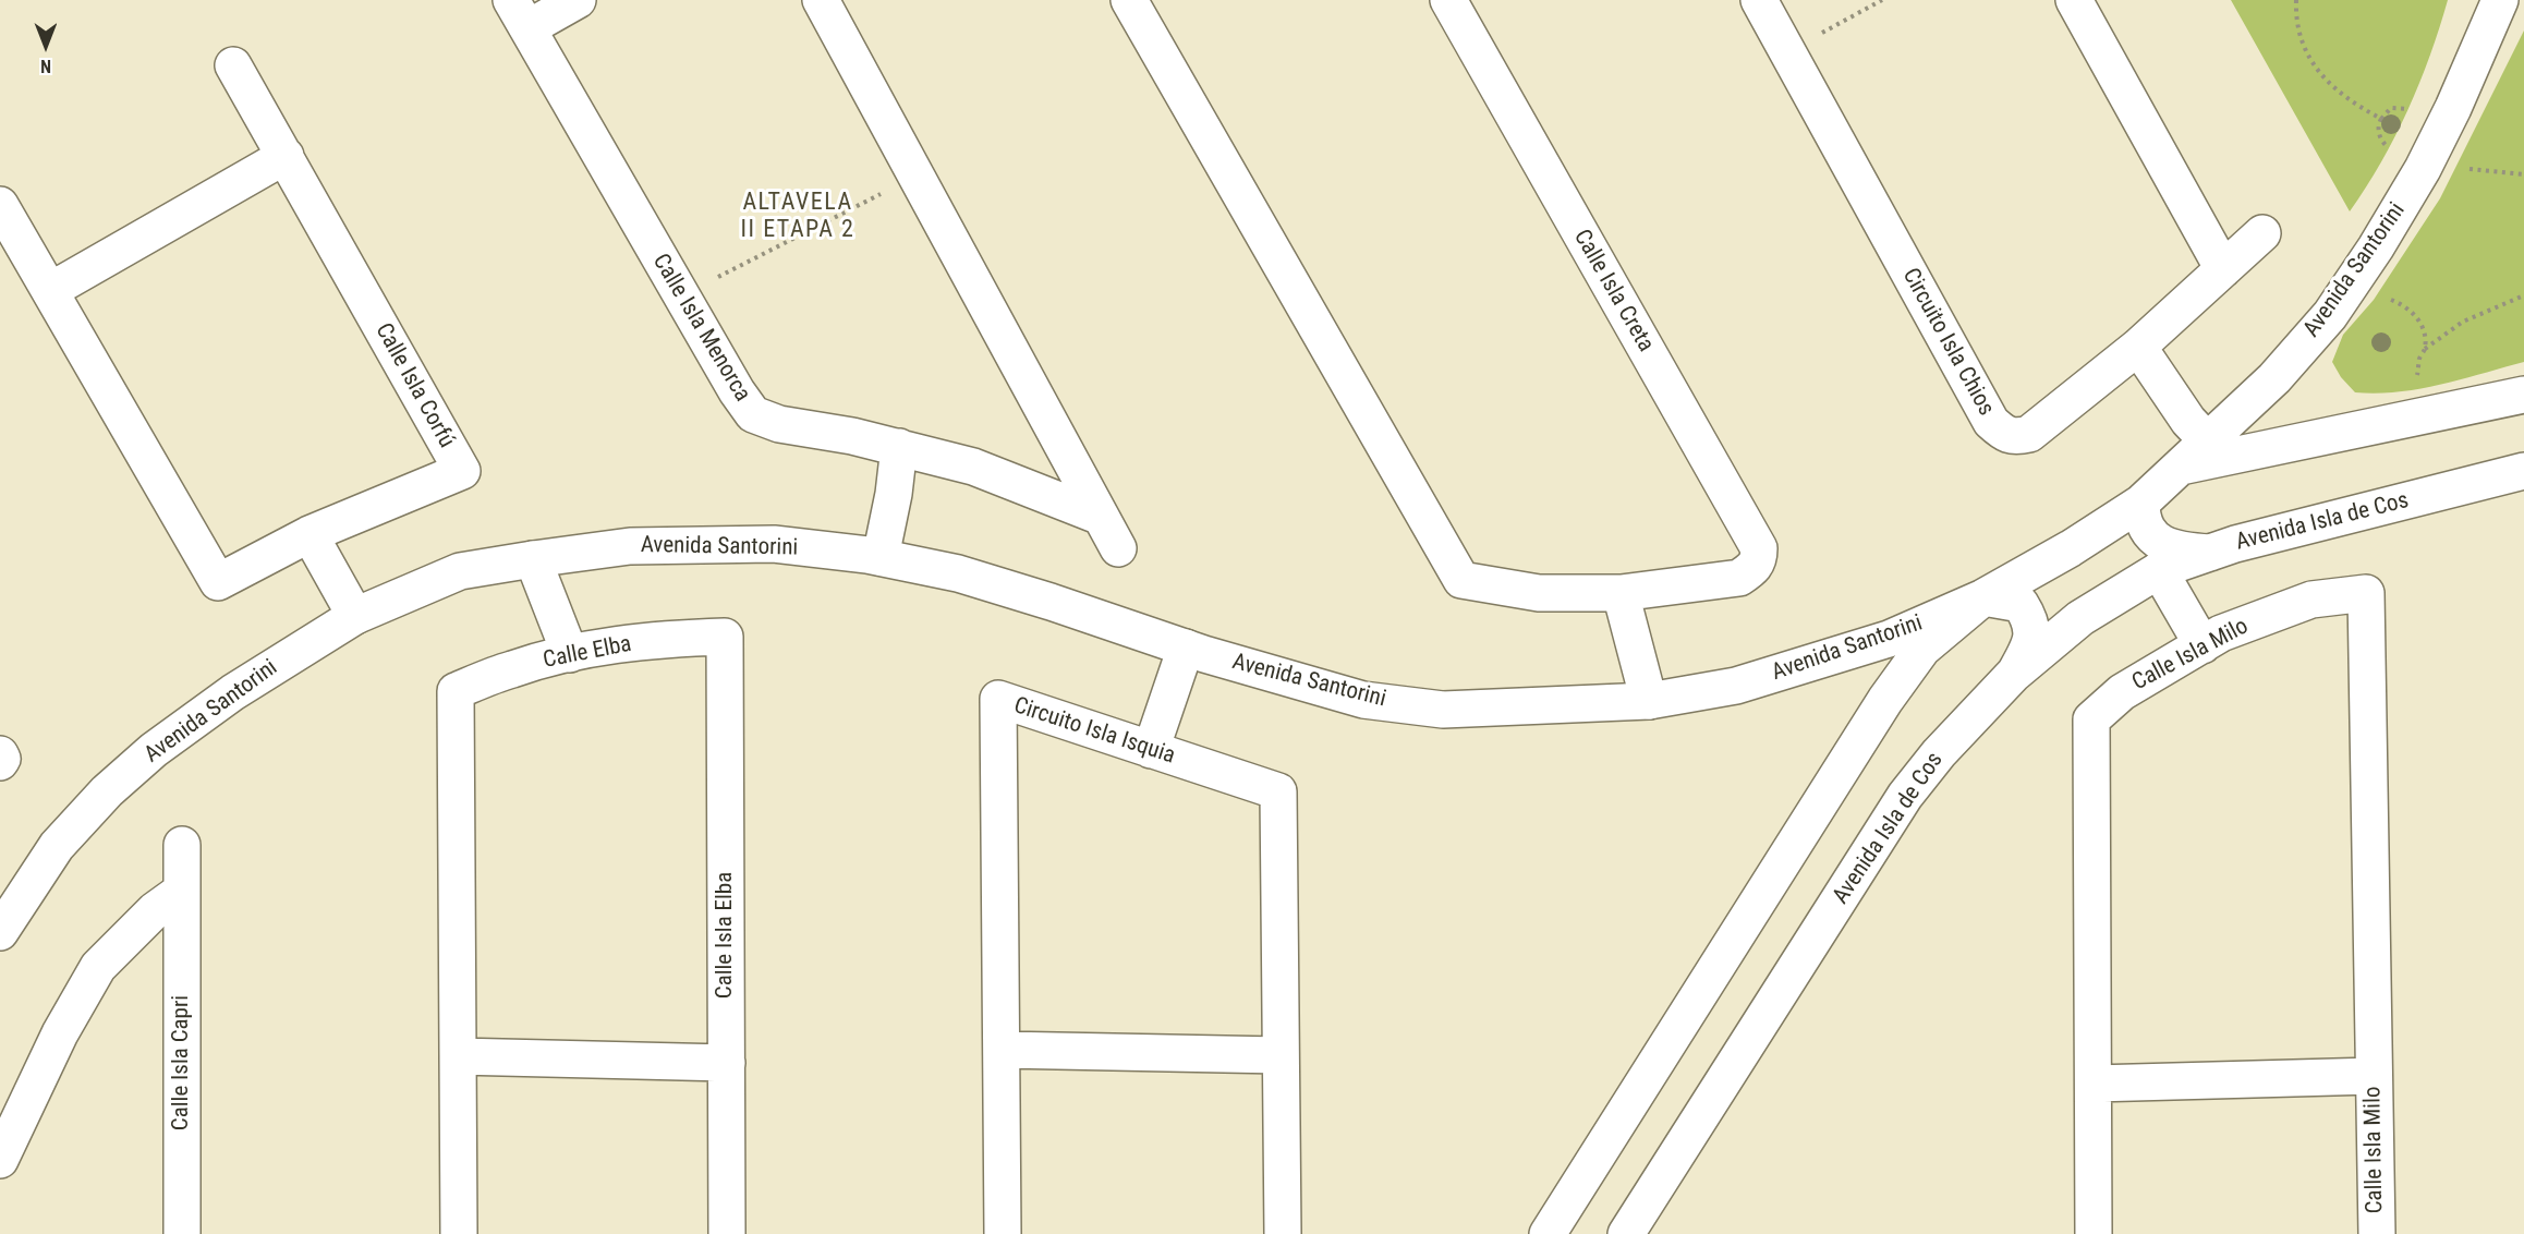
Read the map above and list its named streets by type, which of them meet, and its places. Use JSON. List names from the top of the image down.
{
  "streets": {
    "street": [
      "Avenida Santorini",
      "Calle Isla Creta",
      "Calle Isla Menorca",
      "Circuito Isla Chios",
      "Calle Isla Corfú",
      "Avenida Isla de Cos",
      "Calle Elba",
      "Calle Isla Milo",
      "Circuito Isla Isquia",
      "Calle Isla Elba",
      "Calle Isla Capri"
    ]
  },
  "crossings": [
    ["Calle Elba", "Calle Isla Elba"]
  ],
  "districts": ["ALTAVELA II ETAPA 2"],
  "north": "bottom"
}
